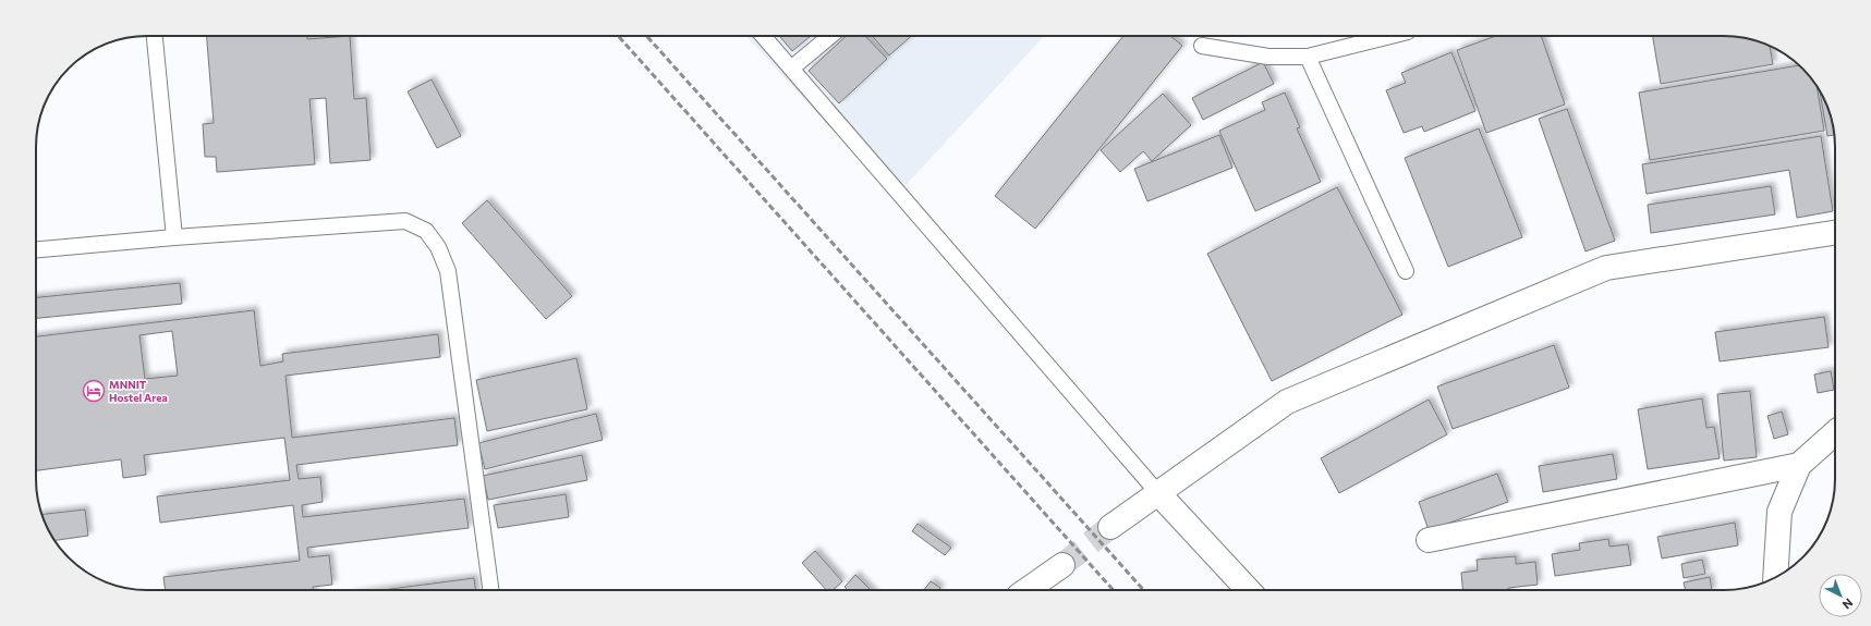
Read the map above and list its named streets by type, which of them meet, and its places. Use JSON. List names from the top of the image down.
{
  "places": {
    "hotel": ["MNNIT Hostel Area"]
  },
  "north": "bottom right"
}
